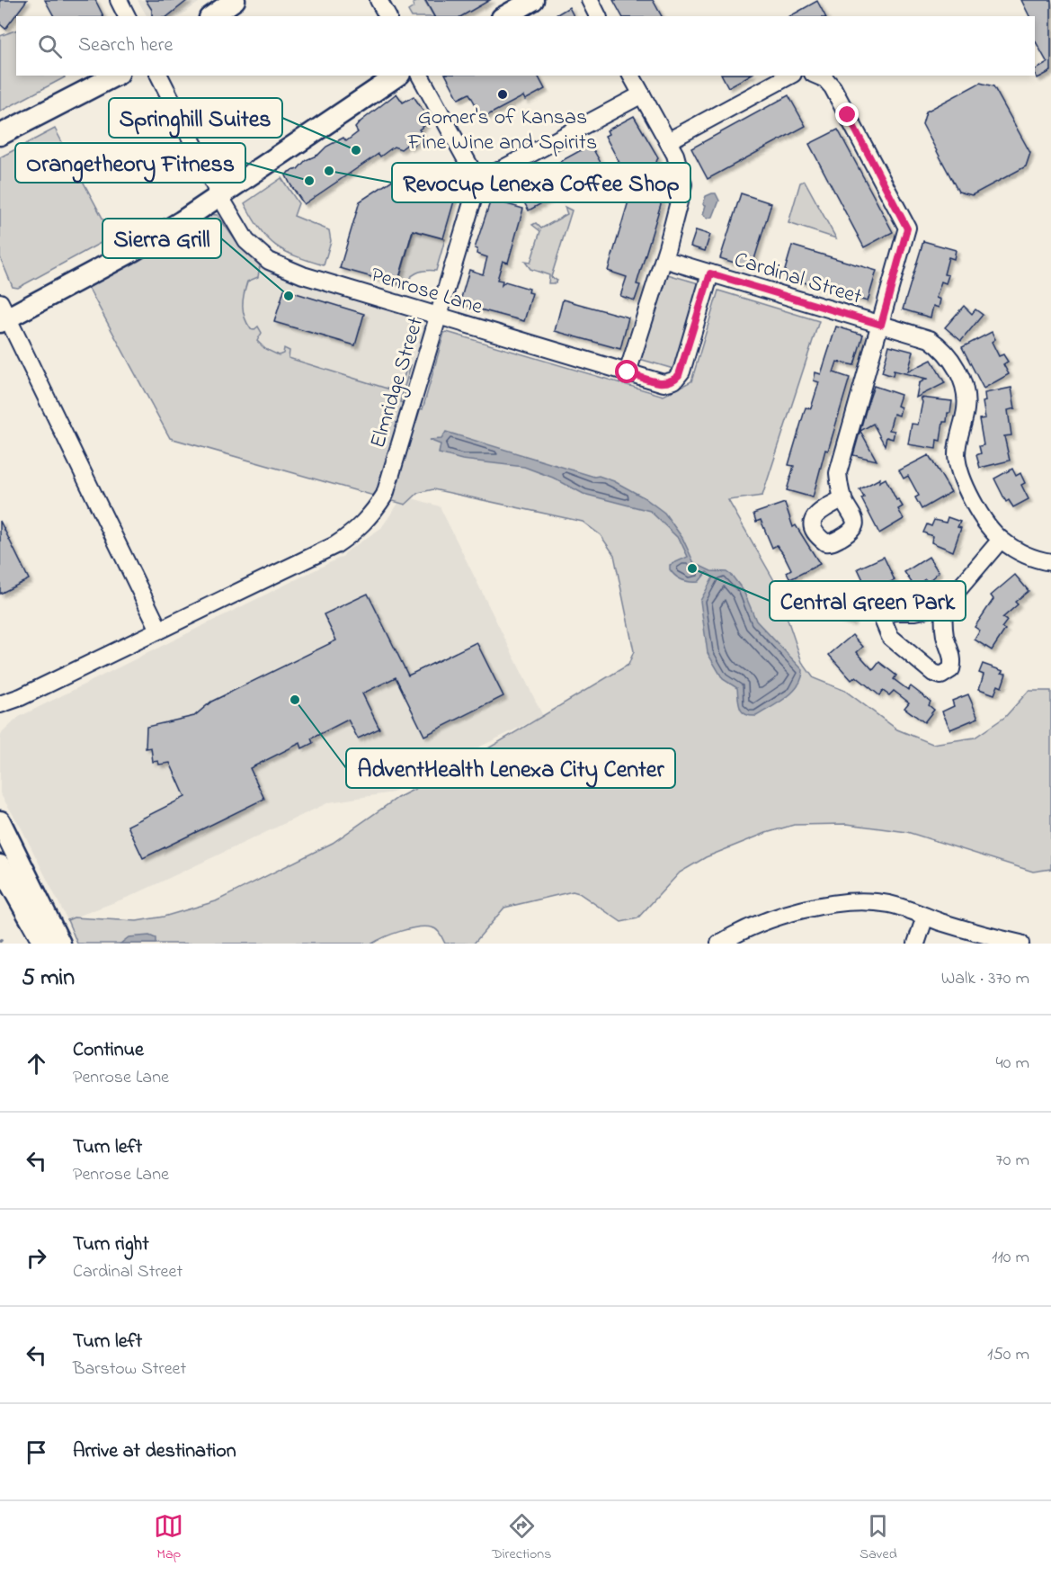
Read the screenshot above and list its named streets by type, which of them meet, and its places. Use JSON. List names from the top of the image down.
{
  "streets": {
    "street": ["Cardinal Street", "Penrose Lane", "Elmridge Street"]
  },
  "crossings": [
    ["Cardinal Street", "Penrose Lane"],
    ["Penrose Lane", "Elmridge Street"]
  ],
  "places": [
    "Gomer's of Kansas Fine Wine and Spirits",
    "Springhill Suites",
    "Revocup Lenexa Coffee Shop",
    "Orangetheory Fitness",
    "Sierra Grill",
    "Central Green Park",
    "AdventHealth Lenexa City Center"
  ],
  "page": {
    "search": "Search here",
    "heading": ["5 min", "Walk · 370 m"],
    "list": [
      ["Continue", "Penrose Lane", "40 m"],
      ["Turn left", "Penrose Lane", "70 m"],
      ["Turn right", "Cardinal Street", "110 m"],
      ["Turn left", "Barstow Street", "150 m"],
      "Arrive at destination"
    ],
    "nav": ["Map", "Directions", "Saved"]
  }
}
